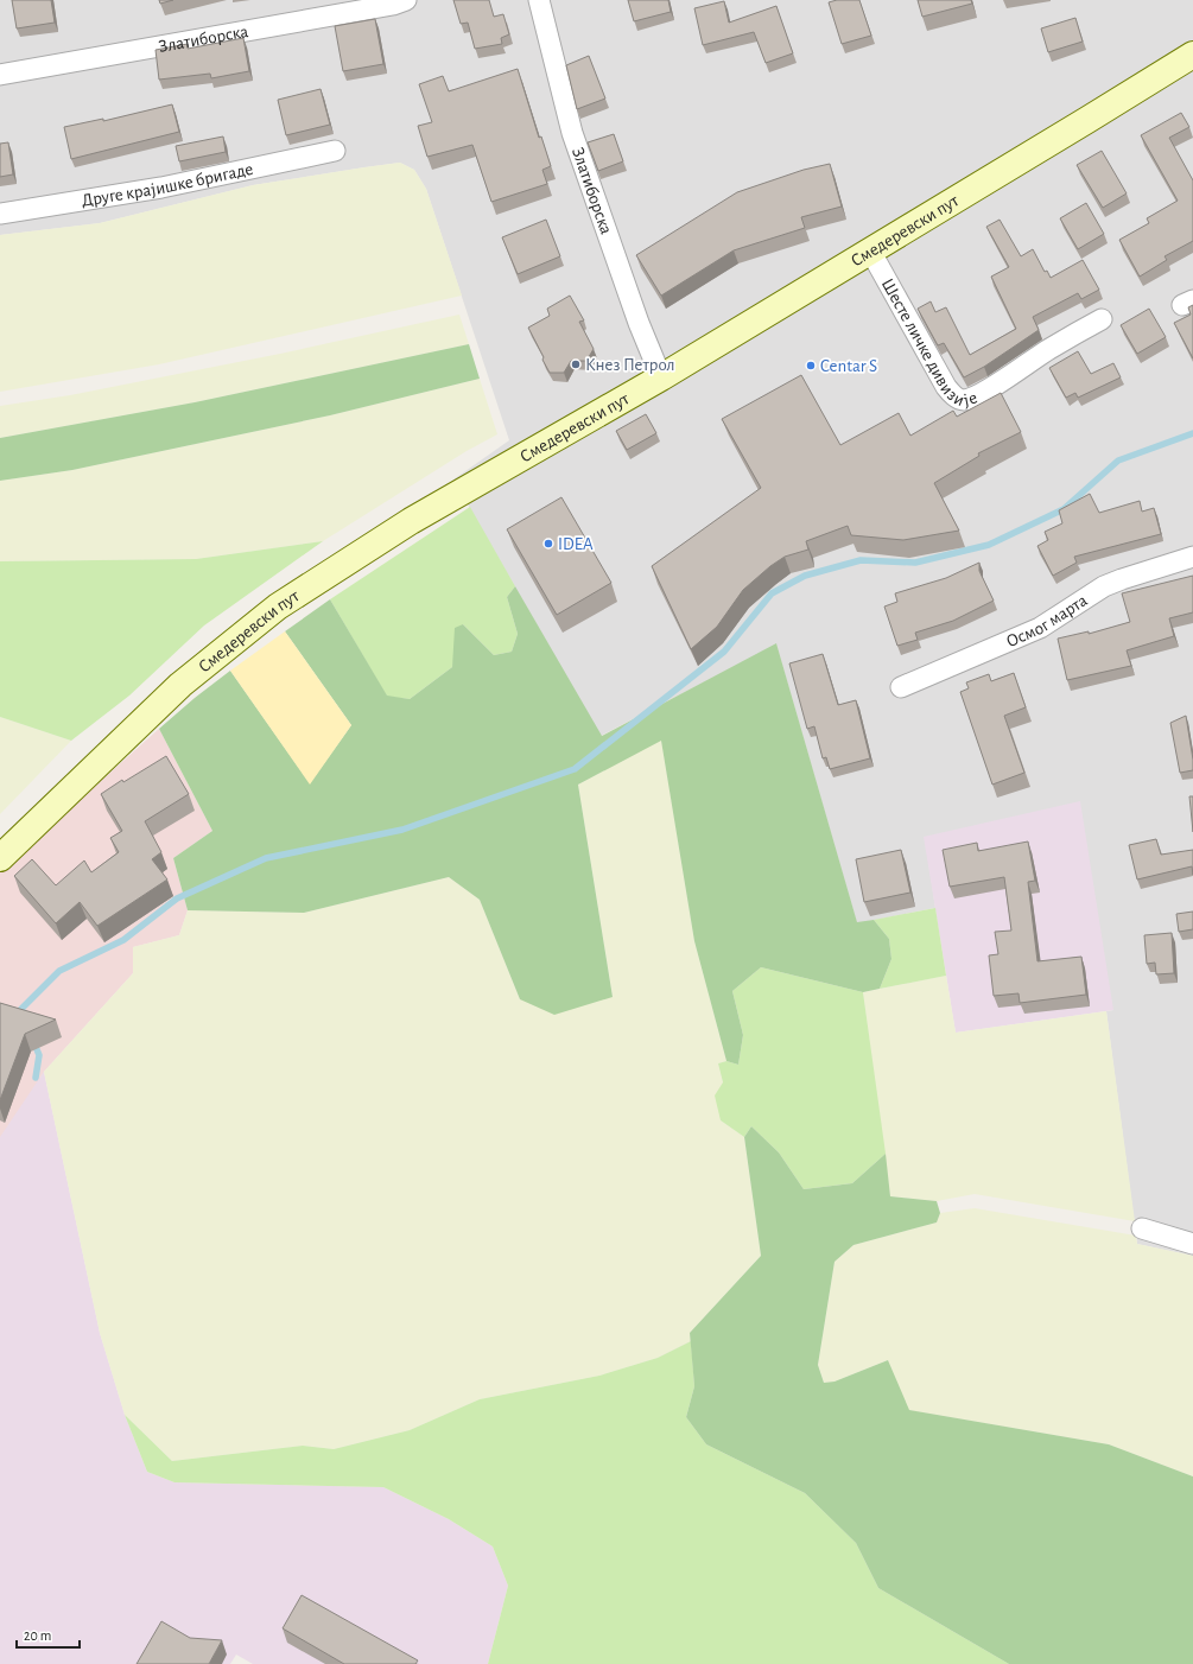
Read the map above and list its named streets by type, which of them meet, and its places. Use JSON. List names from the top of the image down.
{
  "streets": {
    "main road": ["Смедеревски пут"],
    "street": [
      "Златиборска",
      "Друге крајишке бригаде",
      "Шесте личке дивизије",
      "Осмог марта"
    ]
  },
  "crossings": [
    ["Златиборска", "Смедеревски пут"],
    ["Смедеревски пут", "Шесте личке дивизије"]
  ],
  "places": ["Кнез Петрол", "Centar S", "IDEA"],
  "scale_bar": "20 m"
}
